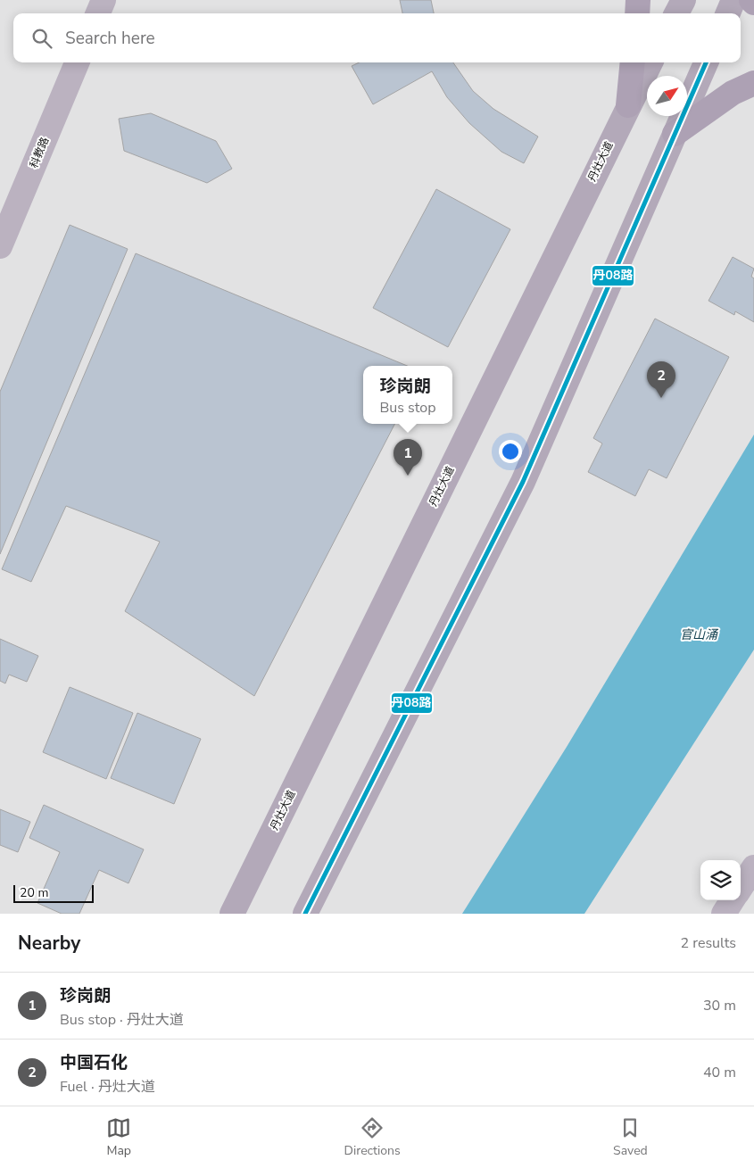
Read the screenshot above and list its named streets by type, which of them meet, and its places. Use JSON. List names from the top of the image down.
{
  "streets": {
    "main road": ["丹灶大道"],
    "street": ["科教路"]
  },
  "water": ["官山涌"],
  "lines": ["transit line 丹08路"],
  "scale_bar": "20 m",
  "north": "top right",
  "page": {
    "search": "Search here",
    "pins": ["2", "1"],
    "popup": ["珍岗朗", "Bus stop"],
    "scale": "20 m",
    "heading": ["Nearby", "2 results"],
    "list": [
      {
        "mark": "1",
        "name": "珍岗朗",
        "note": "Bus stop · 丹灶大道",
        "value": "30 m"
      },
      {
        "mark": "2",
        "name": "中国石化",
        "note": "Fuel · 丹灶大道",
        "value": "40 m"
      }
    ],
    "nav": ["Map", "Directions", "Saved"]
  }
}
